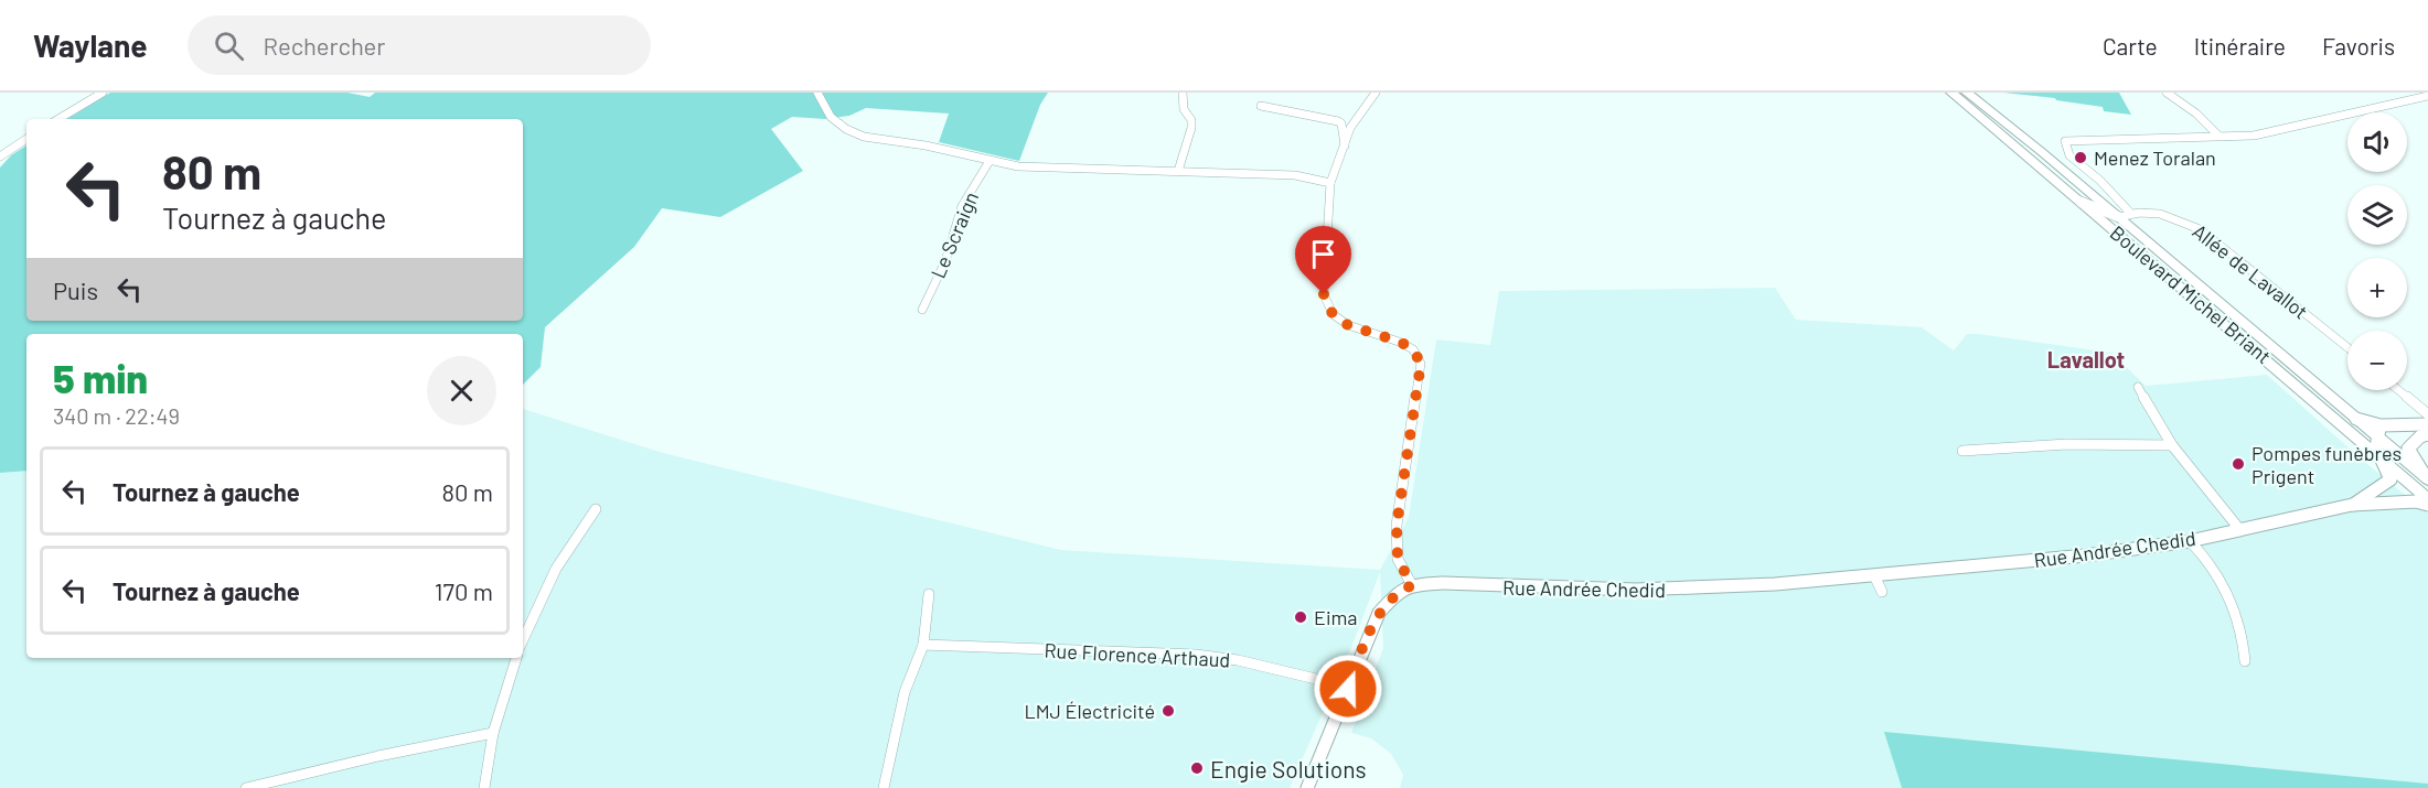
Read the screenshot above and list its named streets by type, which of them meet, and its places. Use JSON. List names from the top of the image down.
{
  "streets": {
    "main road": ["Boulevard Michel Briant"],
    "street": [
      "Le Scraign",
      "Allée de Lavallot",
      "Rue Andrée Chedid",
      "Rue Florence Arthaud"
    ]
  },
  "crossings": [
    ["Allée de Lavallot", "Boulevard Michel Briant"],
    ["Boulevard Michel Briant", "Rue Andrée Chedid"]
  ],
  "districts": ["Lavallot"],
  "places": [
    "Menez Toralan",
    "Pompes funèbres Prigent",
    "Eima",
    "LMJ Électricité",
    "Engie Solutions"
  ],
  "page": {
    "header": "Waylane",
    "search": "Rechercher",
    "nav": ["Carte", "Itinéraire", "Favoris"],
    "map_buttons": ["+", "−"],
    "turn": ["80 m", "Tournez à gauche"],
    "then": "Puis",
    "heading": ["5 min", "340 m · 22:49"],
    "list": [
      {
        "name": "Tournez à gauche",
        "value": "80 m"
      },
      {
        "name": "Tournez à gauche",
        "value": "170 m"
      }
    ]
  }
}
